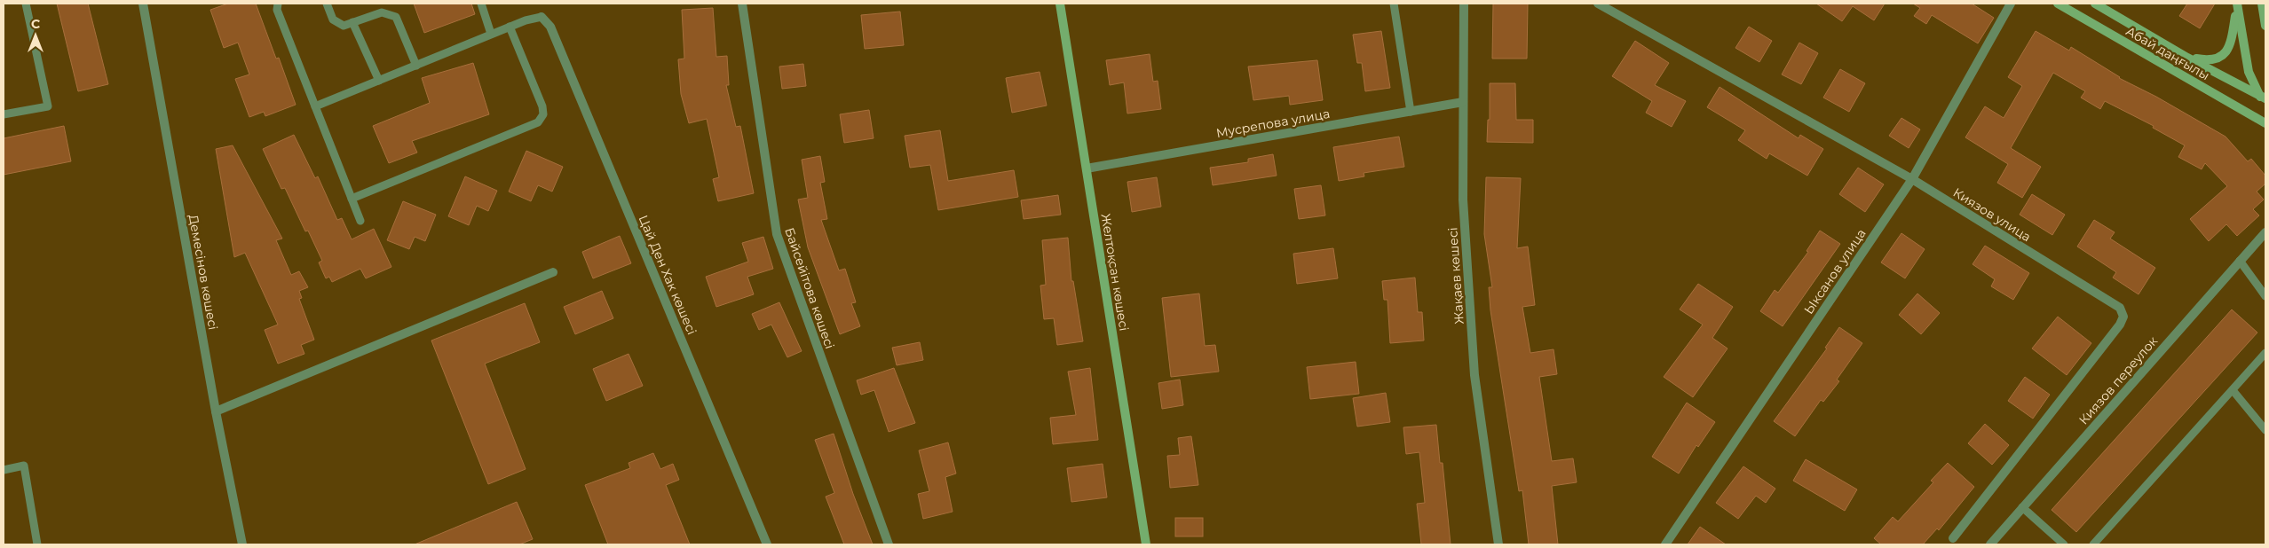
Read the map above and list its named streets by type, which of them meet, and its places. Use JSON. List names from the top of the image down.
{
  "streets": {
    "street": [
      "Абай даңғылы",
      "Мусрепова улица",
      "Киязов улица",
      "Ыксанов улица",
      "Демесінов көшесі",
      "Желтоқсан көшесі",
      "Цай Ден Хак көшесі",
      "Жақаев көшесі",
      "Байсейітова көшесі",
      "Киязов переулок"
    ]
  },
  "crossings": [
    ["Мусрепова улица", "Желтоқсан көшесі"],
    ["Мусрепова улица", "Жақаев көшесі"],
    ["Киязов улица", "Ыксанов улица"]
  ],
  "north": "top"
}
